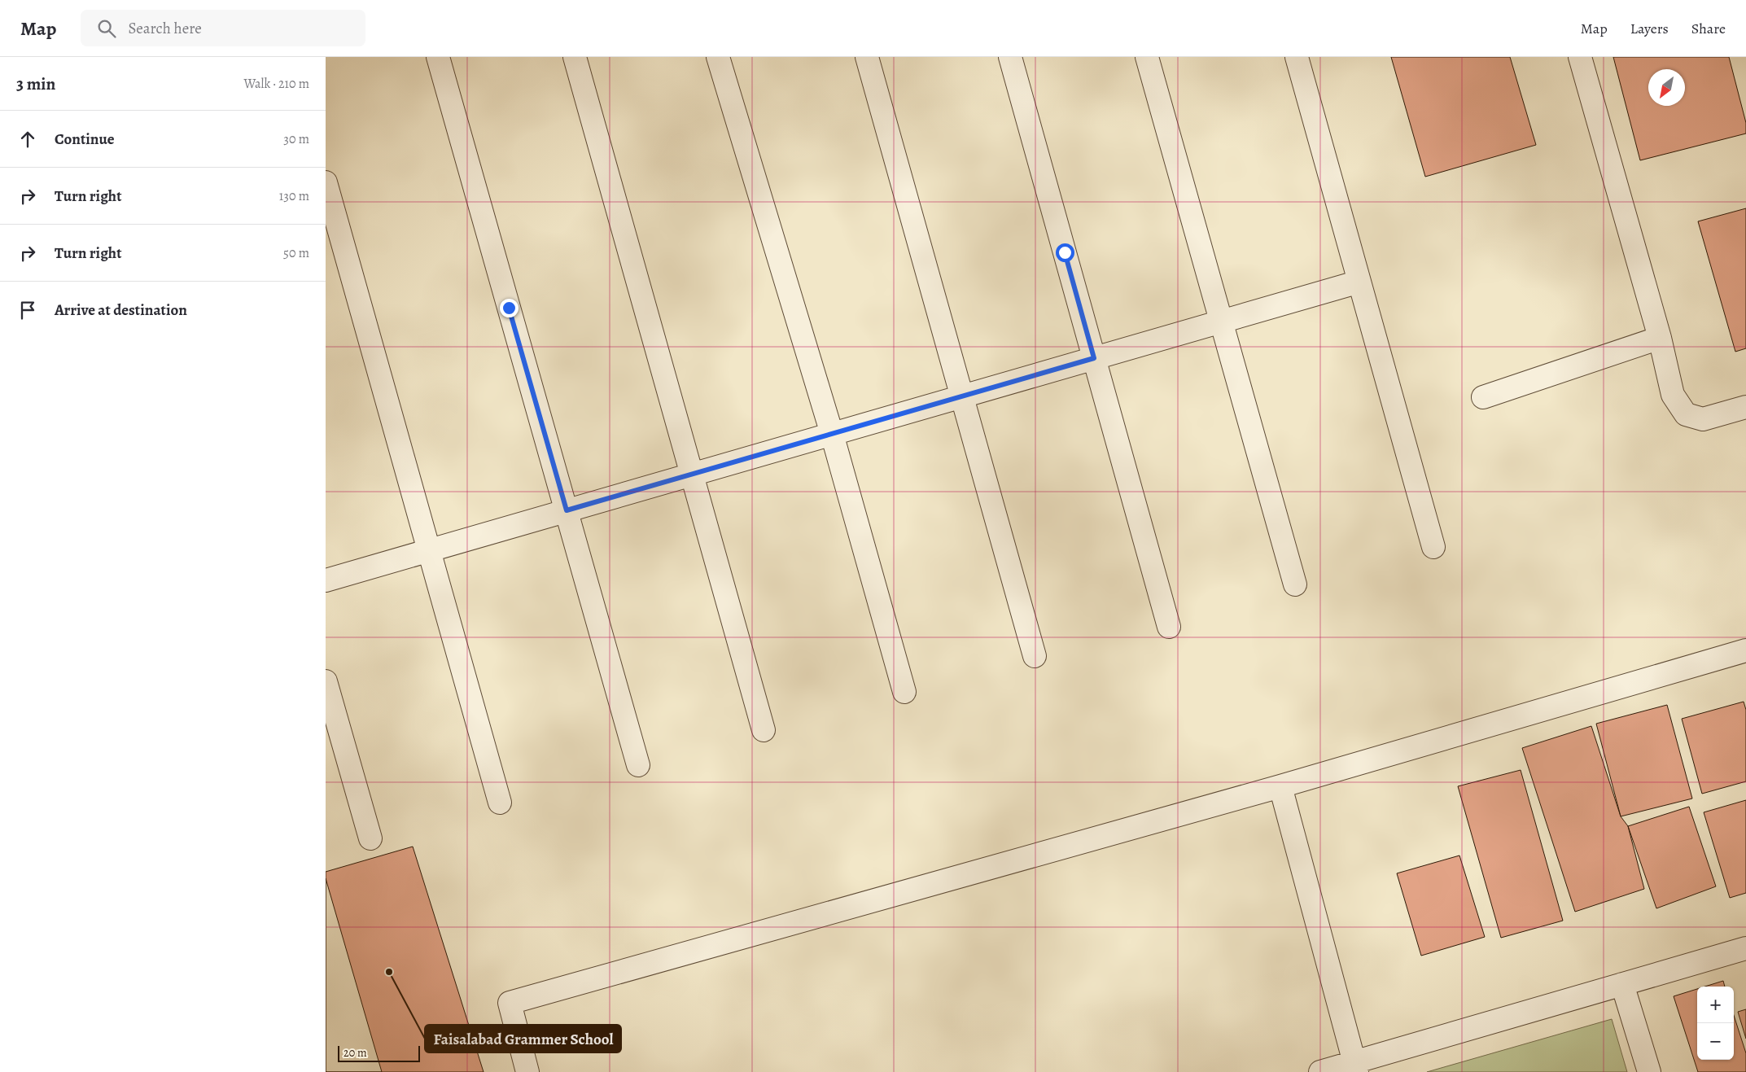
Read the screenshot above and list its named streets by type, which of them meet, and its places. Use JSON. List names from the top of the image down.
{
  "places": ["Faisalabad Grammer School"],
  "scale_bar": "20 m",
  "north": "bottom left",
  "page": {
    "header": "Map",
    "search": "Search here",
    "nav": ["Map", "Layers", "Share"],
    "heading": ["3 min", "Walk · 210 m"],
    "list": [
      ["Continue", "30 m"],
      ["Turn right", "130 m"],
      ["Turn right", "50 m"],
      "Arrive at destination"
    ],
    "map_buttons": ["+", "−"],
    "scale": "20 m"
  }
}
